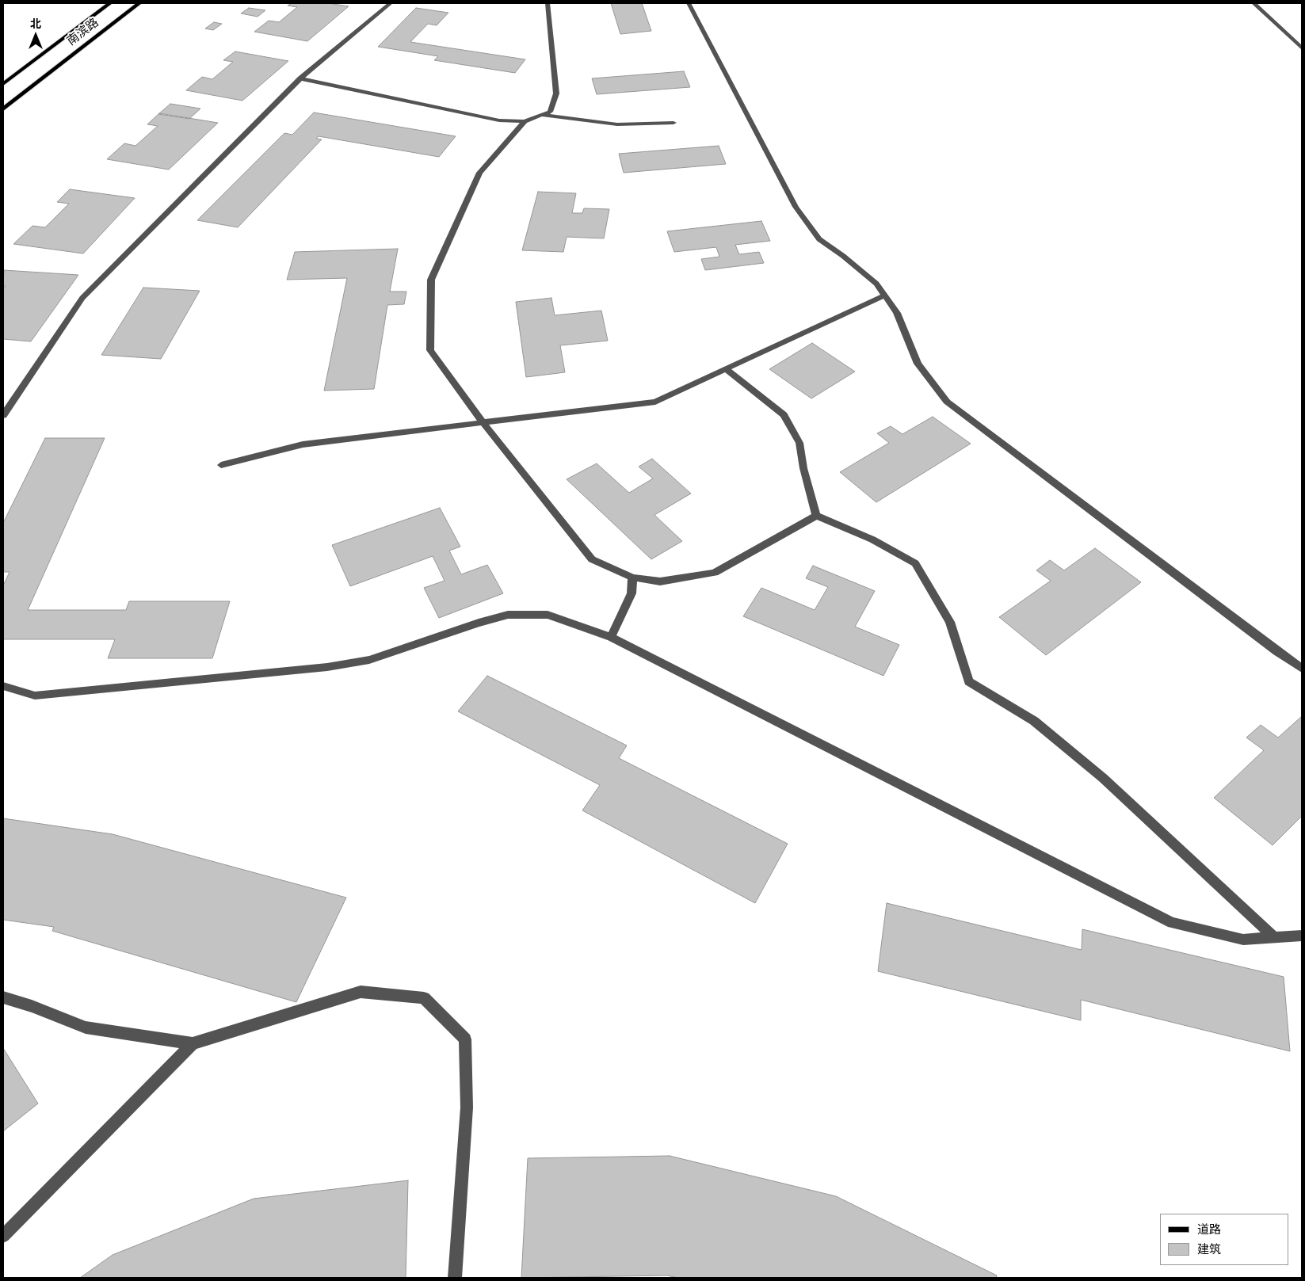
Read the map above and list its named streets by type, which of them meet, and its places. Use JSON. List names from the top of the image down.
{
  "streets": {
    "main road": ["南滨路"]
  },
  "legend": ["道路", "建筑"],
  "north": "top"
}
